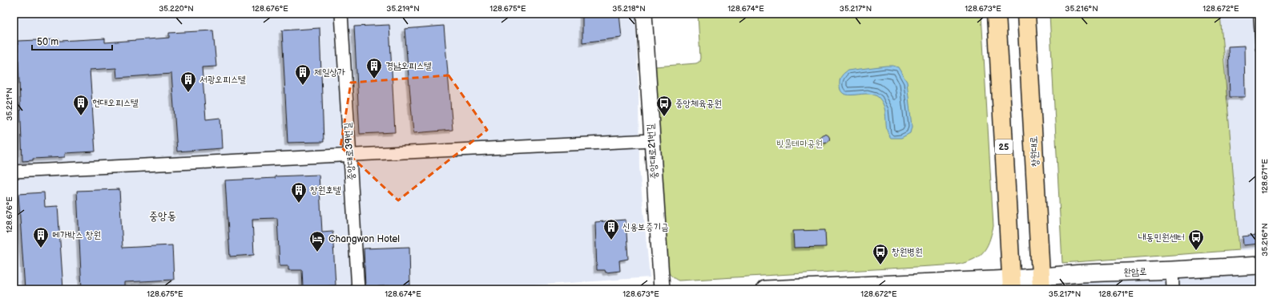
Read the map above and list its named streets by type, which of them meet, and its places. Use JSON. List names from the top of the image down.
{
  "streets": {
    "main road": ["25", "창원대로", "완암로"],
    "street": ["중앙대로39번길", "중앙대로21번길"]
  },
  "crossings": [
    ["25", "완암로"],
    ["창원대로", "완암로"]
  ],
  "districts": ["중앙동"],
  "parks": ["빗물테마공원"],
  "places": {
    "building": [
      "경남오피스텔",
      "제일상가",
      "서광오피스텔",
      "현대오피스텔",
      "창원호텔",
      "신용보증기금",
      "메가박스 창원"
    ],
    "bus stop": ["중앙체육공원", "내동민원센터", "창원병원"],
    "hotel": ["Changwon Hotel"]
  },
  "scale_bar": "50 m",
  "coordinates": [
    "35.220°N",
    "128.676°E",
    "35.219°N",
    "128.675°E",
    "35.218°N",
    "128.674°E",
    "35.217°N",
    "128.673°E",
    "35.216°N",
    "128.672°E",
    "35.221°N",
    "128.671°E"
  ]
}
